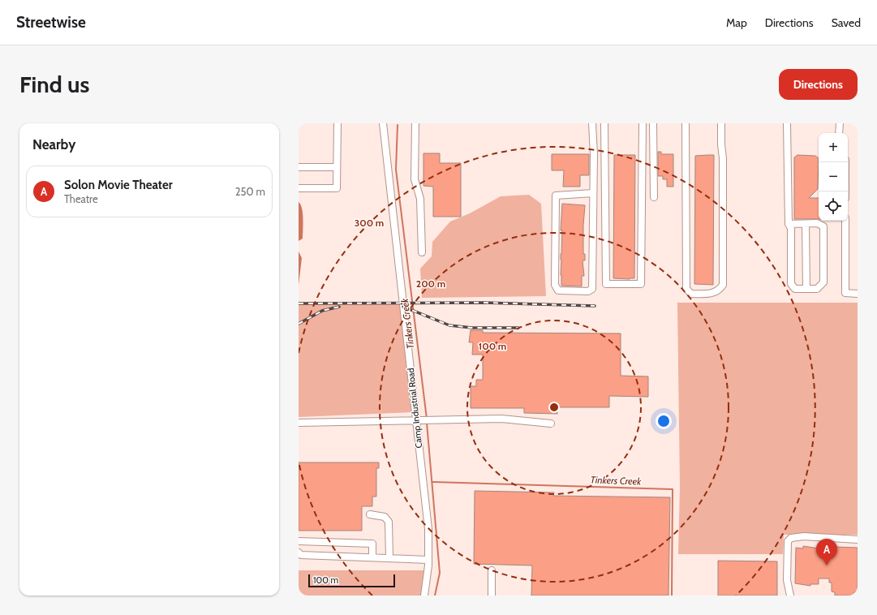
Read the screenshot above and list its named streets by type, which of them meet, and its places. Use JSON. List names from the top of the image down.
{
  "streets": {
    "street": ["Camp Industrial Road"]
  },
  "water": ["Tinkers Creek"],
  "scale_bar": "100 m",
  "page": {
    "header": "Streetwise",
    "nav": ["Map", "Directions", "Saved"],
    "buttons": "Directions",
    "title": "Find us",
    "heading": "Nearby",
    "map_buttons": ["+", "−"],
    "list": [
      {
        "mark": "A",
        "name": "Solon Movie Theater",
        "note": "Theatre",
        "value": "250 m"
      }
    ],
    "pins": "A",
    "scale": "100 m"
  },
  "rings": ["300 m", "200 m", "100 m"]
}
